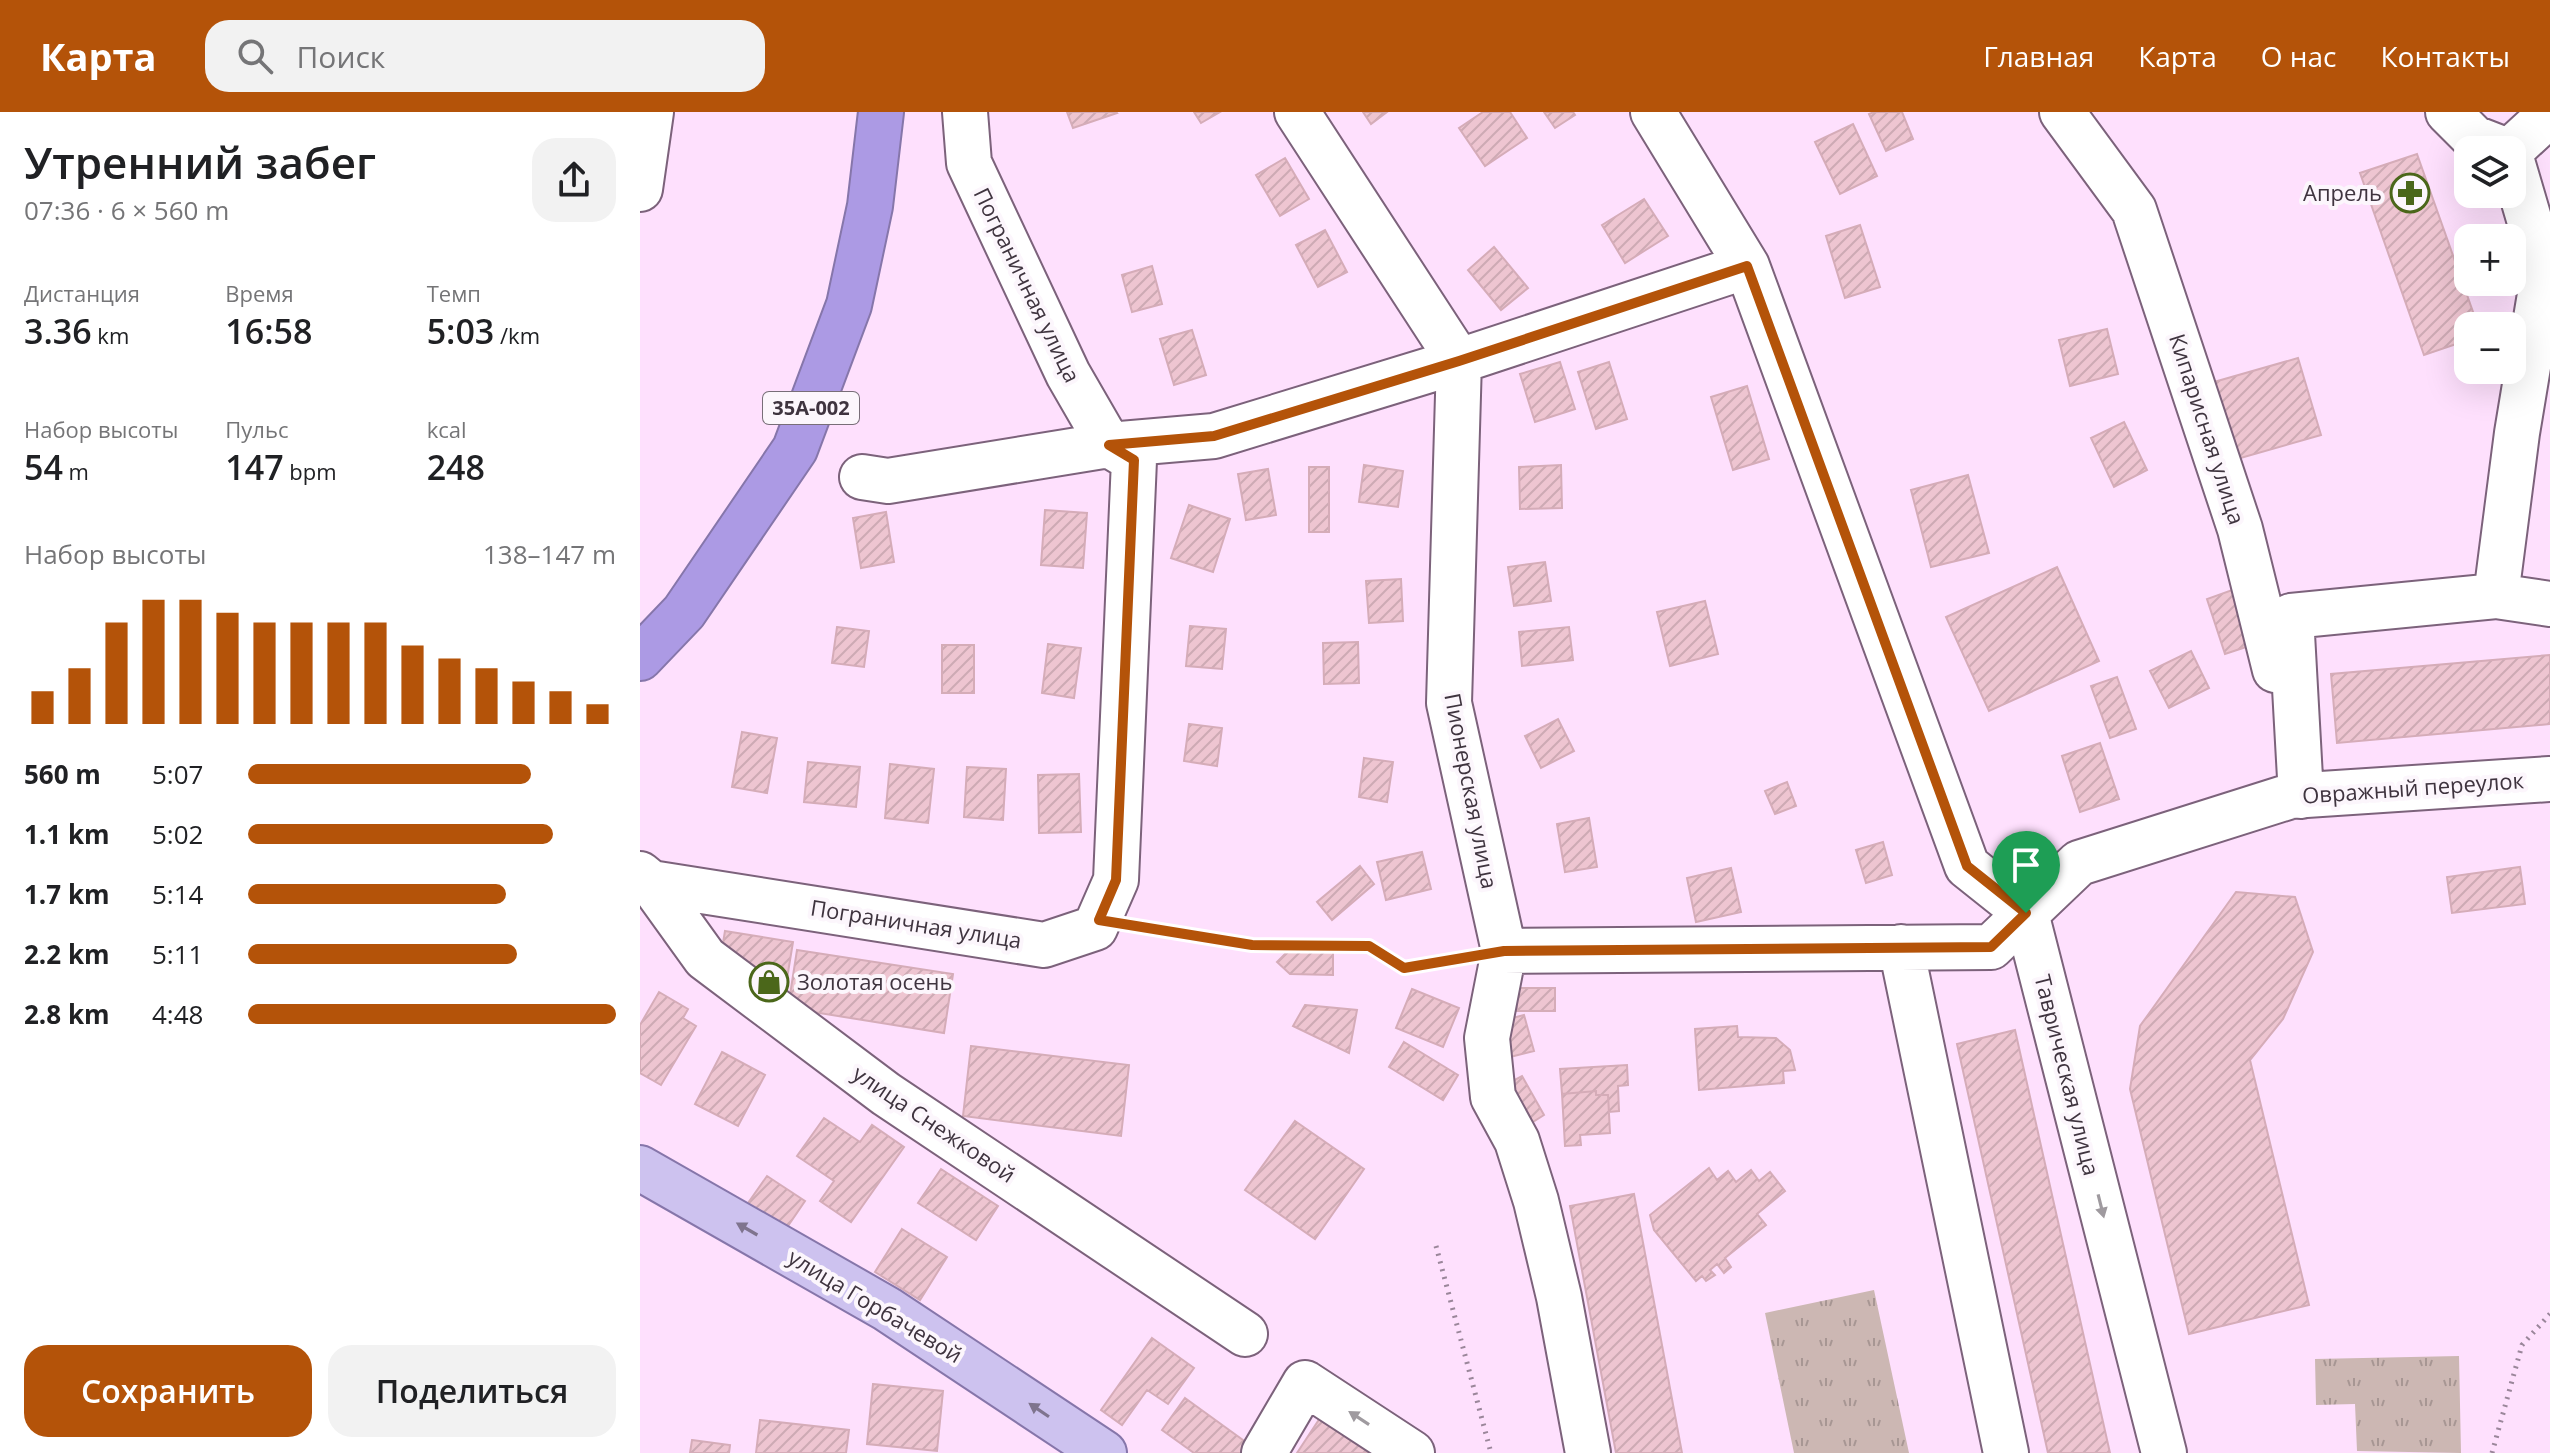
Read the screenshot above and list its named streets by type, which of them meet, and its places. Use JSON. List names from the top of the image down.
{
  "streets": {
    "highway": ["35А-002"],
    "main road": ["улица Горбачевой"],
    "street": [
      "Пограничная улица",
      "Кипарисная улица",
      "Овражный переулок",
      "Пионерская улица",
      "Таврическая улица",
      "улица Снежковой"
    ]
  },
  "crossings": [
    ["Пограничная улица", "улица Снежковой"],
    ["Кипарисная улица", "Овражный переулок"],
    ["Овражный переулок", "Пионерская улица"],
    ["Овражный переулок", "Таврическая улица"]
  ],
  "one_way": ["улица Горбачевой"],
  "places": {
    "pharmacy": ["Апрель"],
    "shop": ["Золотая осень"]
  },
  "page": {
    "header": "Карта",
    "search": "Поиск",
    "nav": [
      "Главная",
      "Карта",
      "О нас",
      "Контакты"
    ],
    "heading": ["Утренний забег", "07:36 · 6 × 560 m"],
    "map_buttons": ["+", "−"],
    "stats": [
      ["Дистанция", "3.36 km"],
      ["Время", "16:58"],
      ["Темп", "5:03 /km"],
      ["Набор высоты", "54 m"],
      ["Пульс", "147 bpm"],
      ["kcal", "248"]
    ],
    "chart": ["Набор высоты", "138–147 m"],
    "list": [
      {
        "name": "560 m",
        "note": "5:07"
      },
      {
        "name": "1.1 km",
        "note": "5:02"
      },
      {
        "name": "1.7 km",
        "note": "5:14"
      },
      {
        "name": "2.2 km",
        "note": "5:11"
      },
      {
        "name": "2.8 km",
        "note": "4:48"
      }
    ],
    "buttons": ["Сохранить", "Поделиться"]
  }
}
